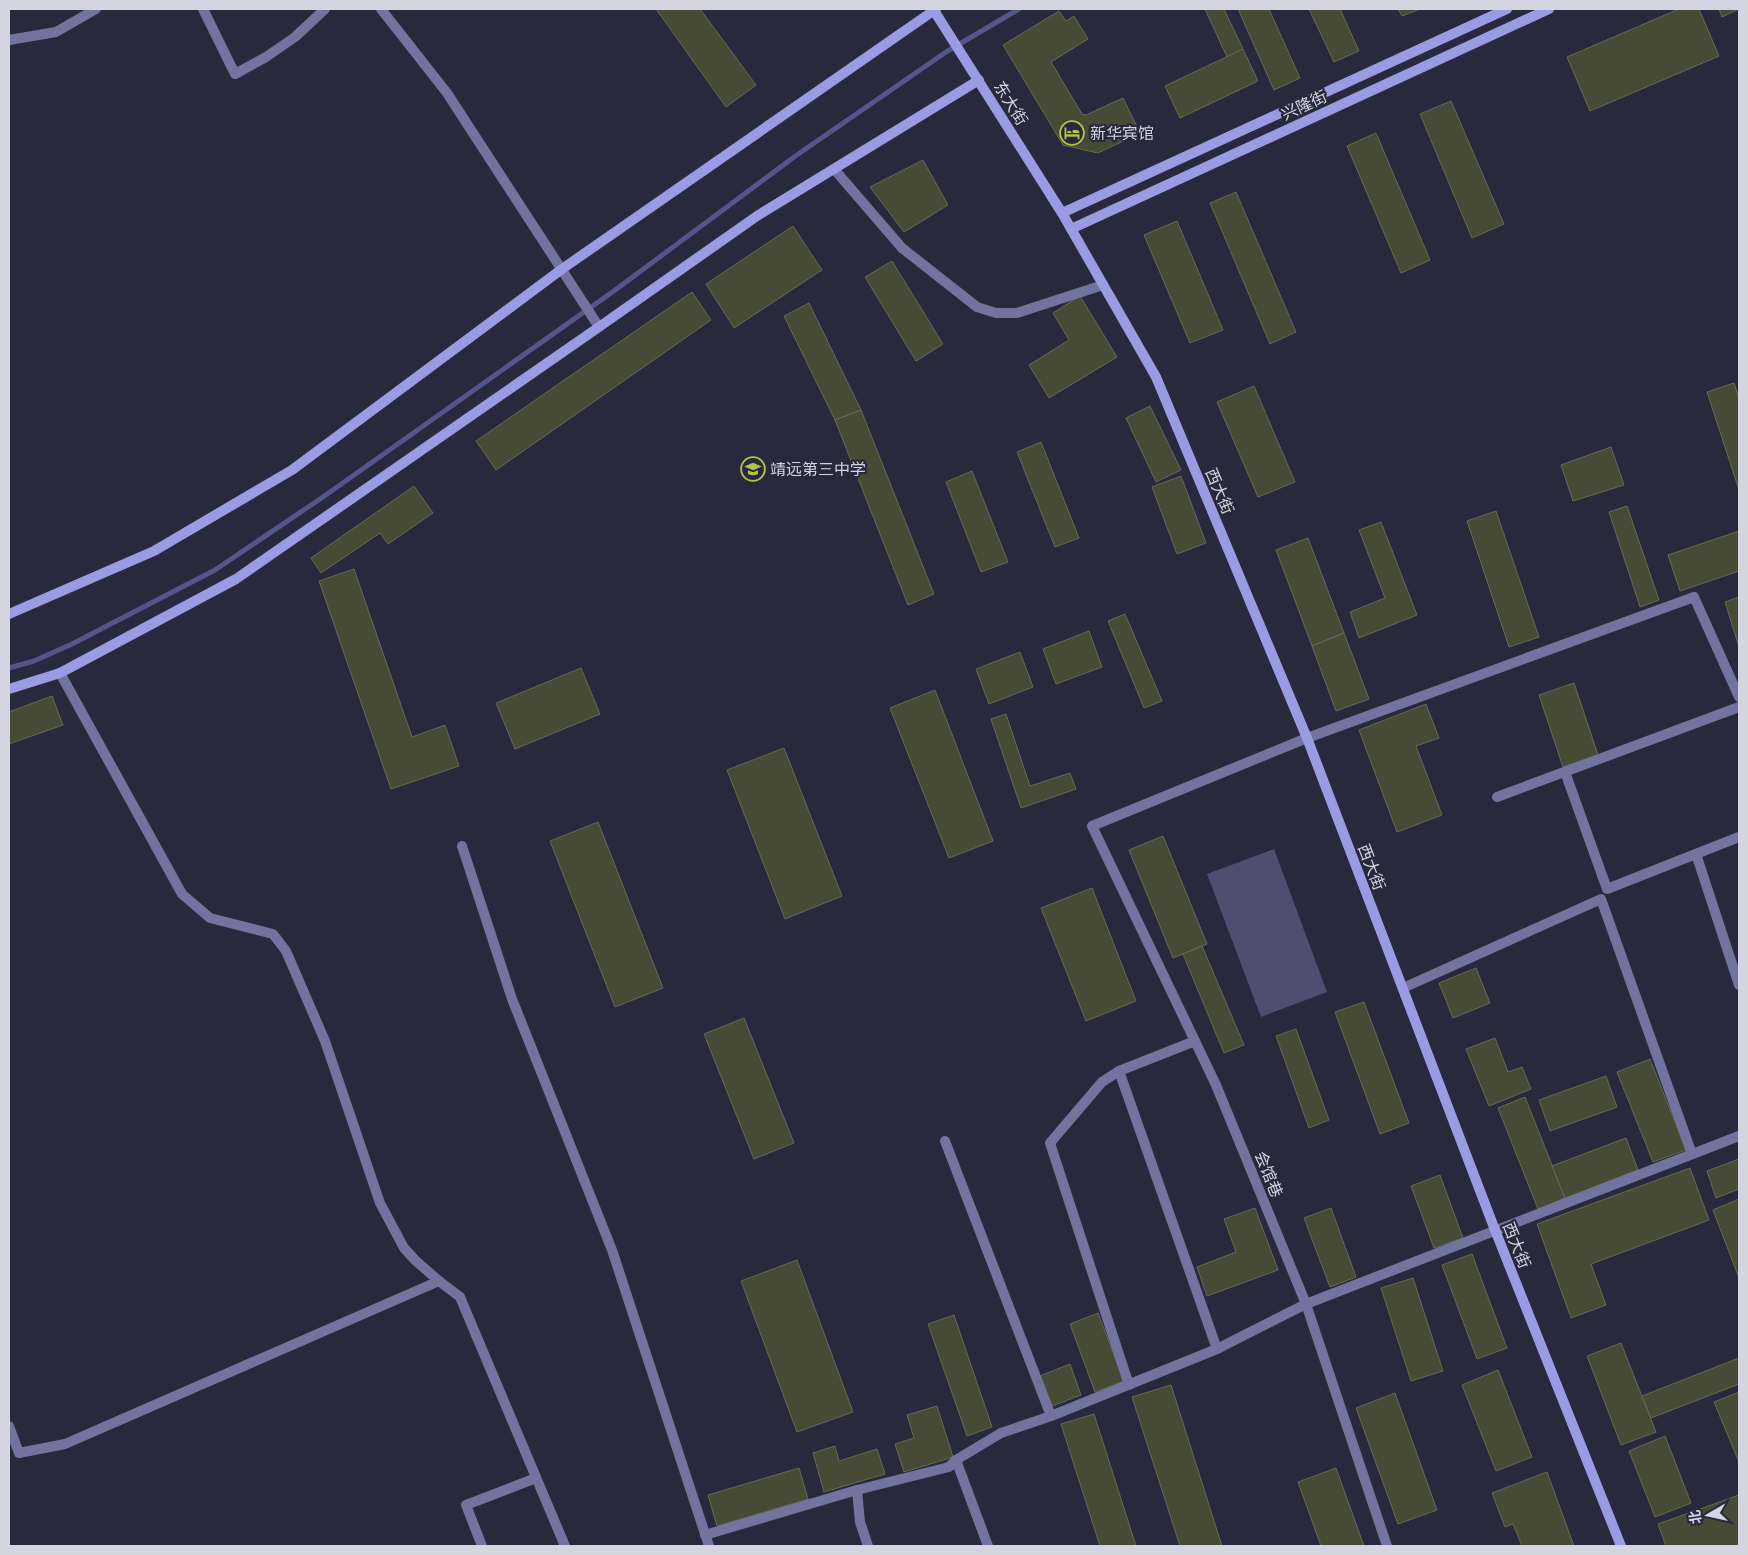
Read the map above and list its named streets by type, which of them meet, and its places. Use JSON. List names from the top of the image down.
{
  "streets": {
    "main road": ["东大街", "兴隆街", "西大街"],
    "street": ["会馆巷"]
  },
  "crossings": [
    ["东大街", "兴隆街"],
    ["东大街", "西大街"],
    ["兴隆街", "西大街"],
    ["西大街", "会馆巷"]
  ],
  "places": {
    "hotel": ["新华宾馆"],
    "school or university": ["靖远第三中学"]
  },
  "north": "left"
}
